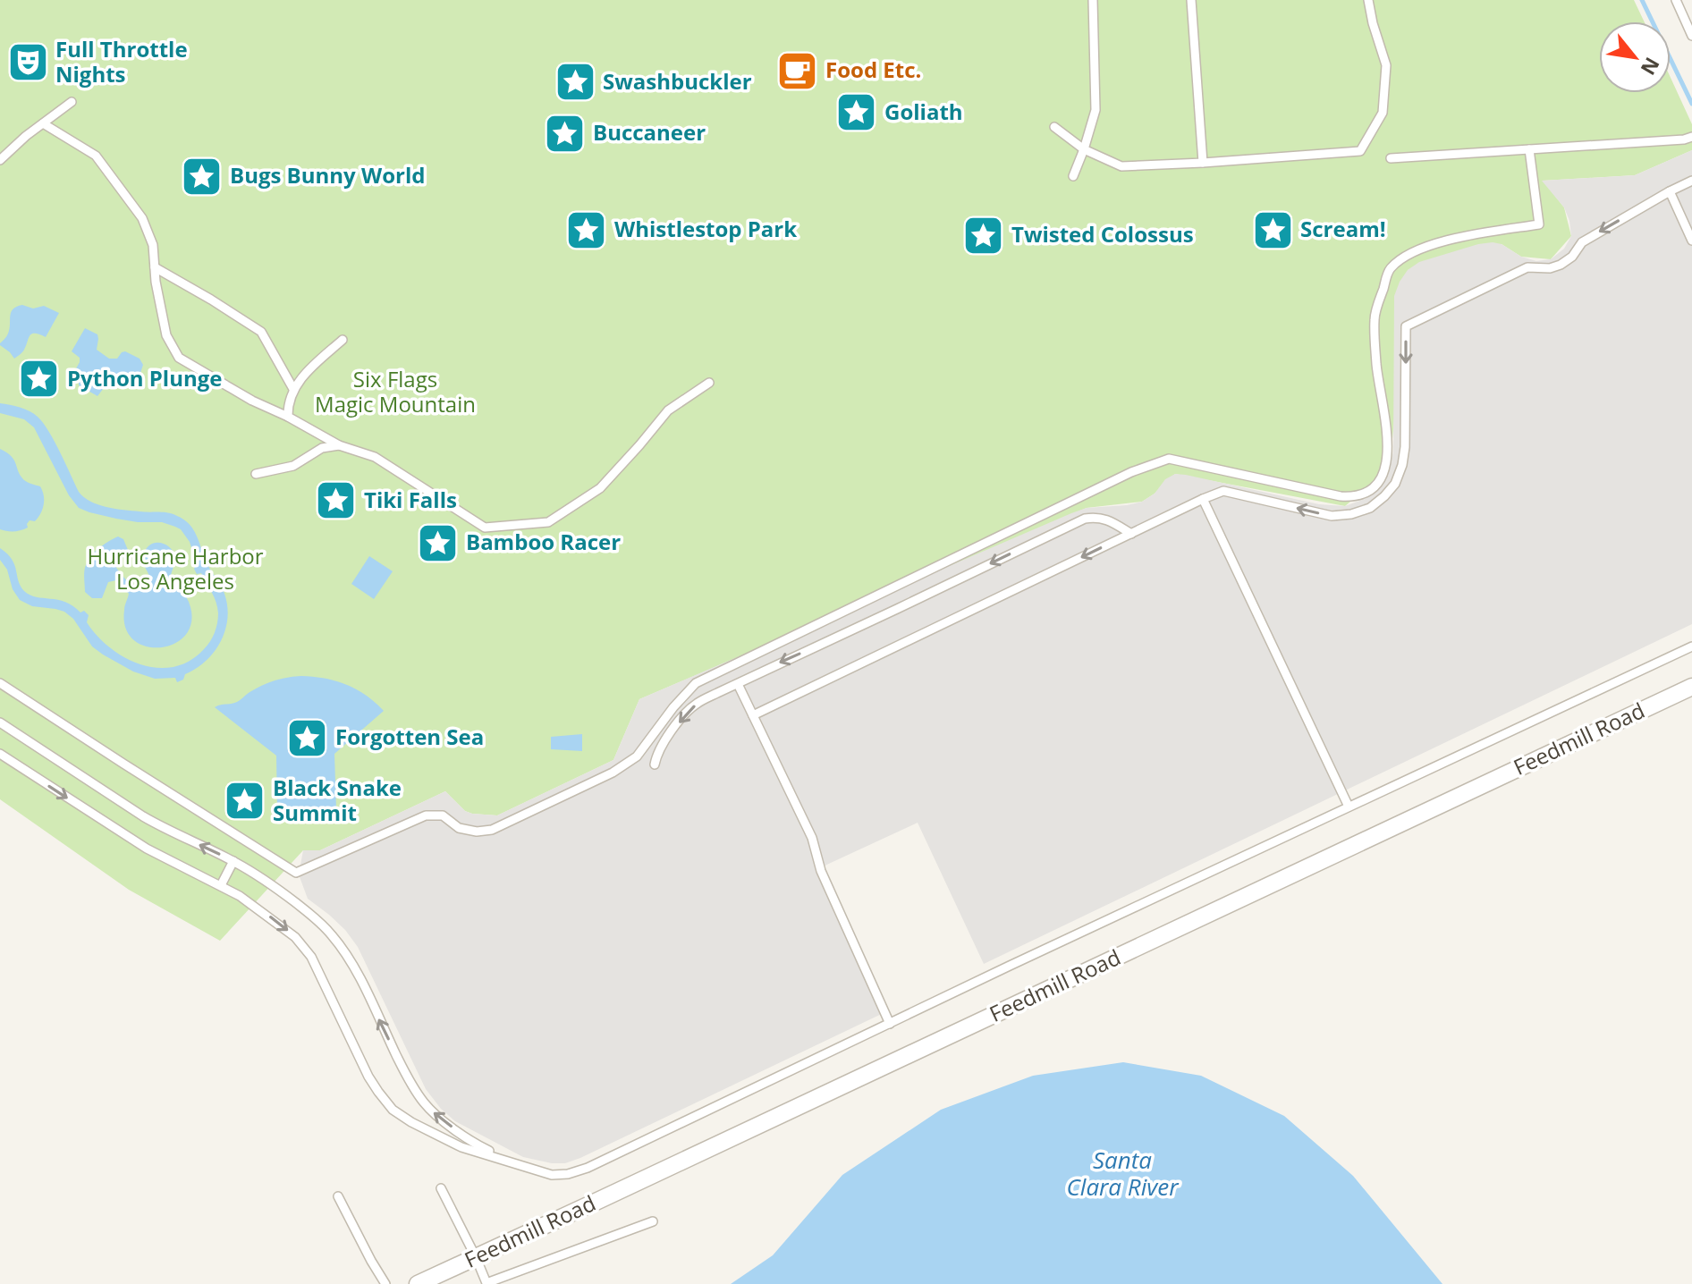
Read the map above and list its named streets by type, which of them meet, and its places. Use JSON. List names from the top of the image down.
{
  "streets": {
    "street": ["Feedmill Road"]
  },
  "water": ["Santa Clara River"],
  "parks": ["Six Flags Magic Mountain", "Hurricane Harbor Los Angeles"],
  "places": {
    "theatre": ["Full Throttle Nights"],
    "cafe": ["Food Etc."],
    "place": [
      "Swashbuckler",
      "Goliath",
      "Buccaneer",
      "Bugs Bunny World",
      "Whistlestop Park",
      "Scream!",
      "Twisted Colossus",
      "Python Plunge",
      "Tiki Falls",
      "Bamboo Racer",
      "Forgotten Sea",
      "Black Snake Summit"
    ]
  },
  "north": "bottom right"
}
